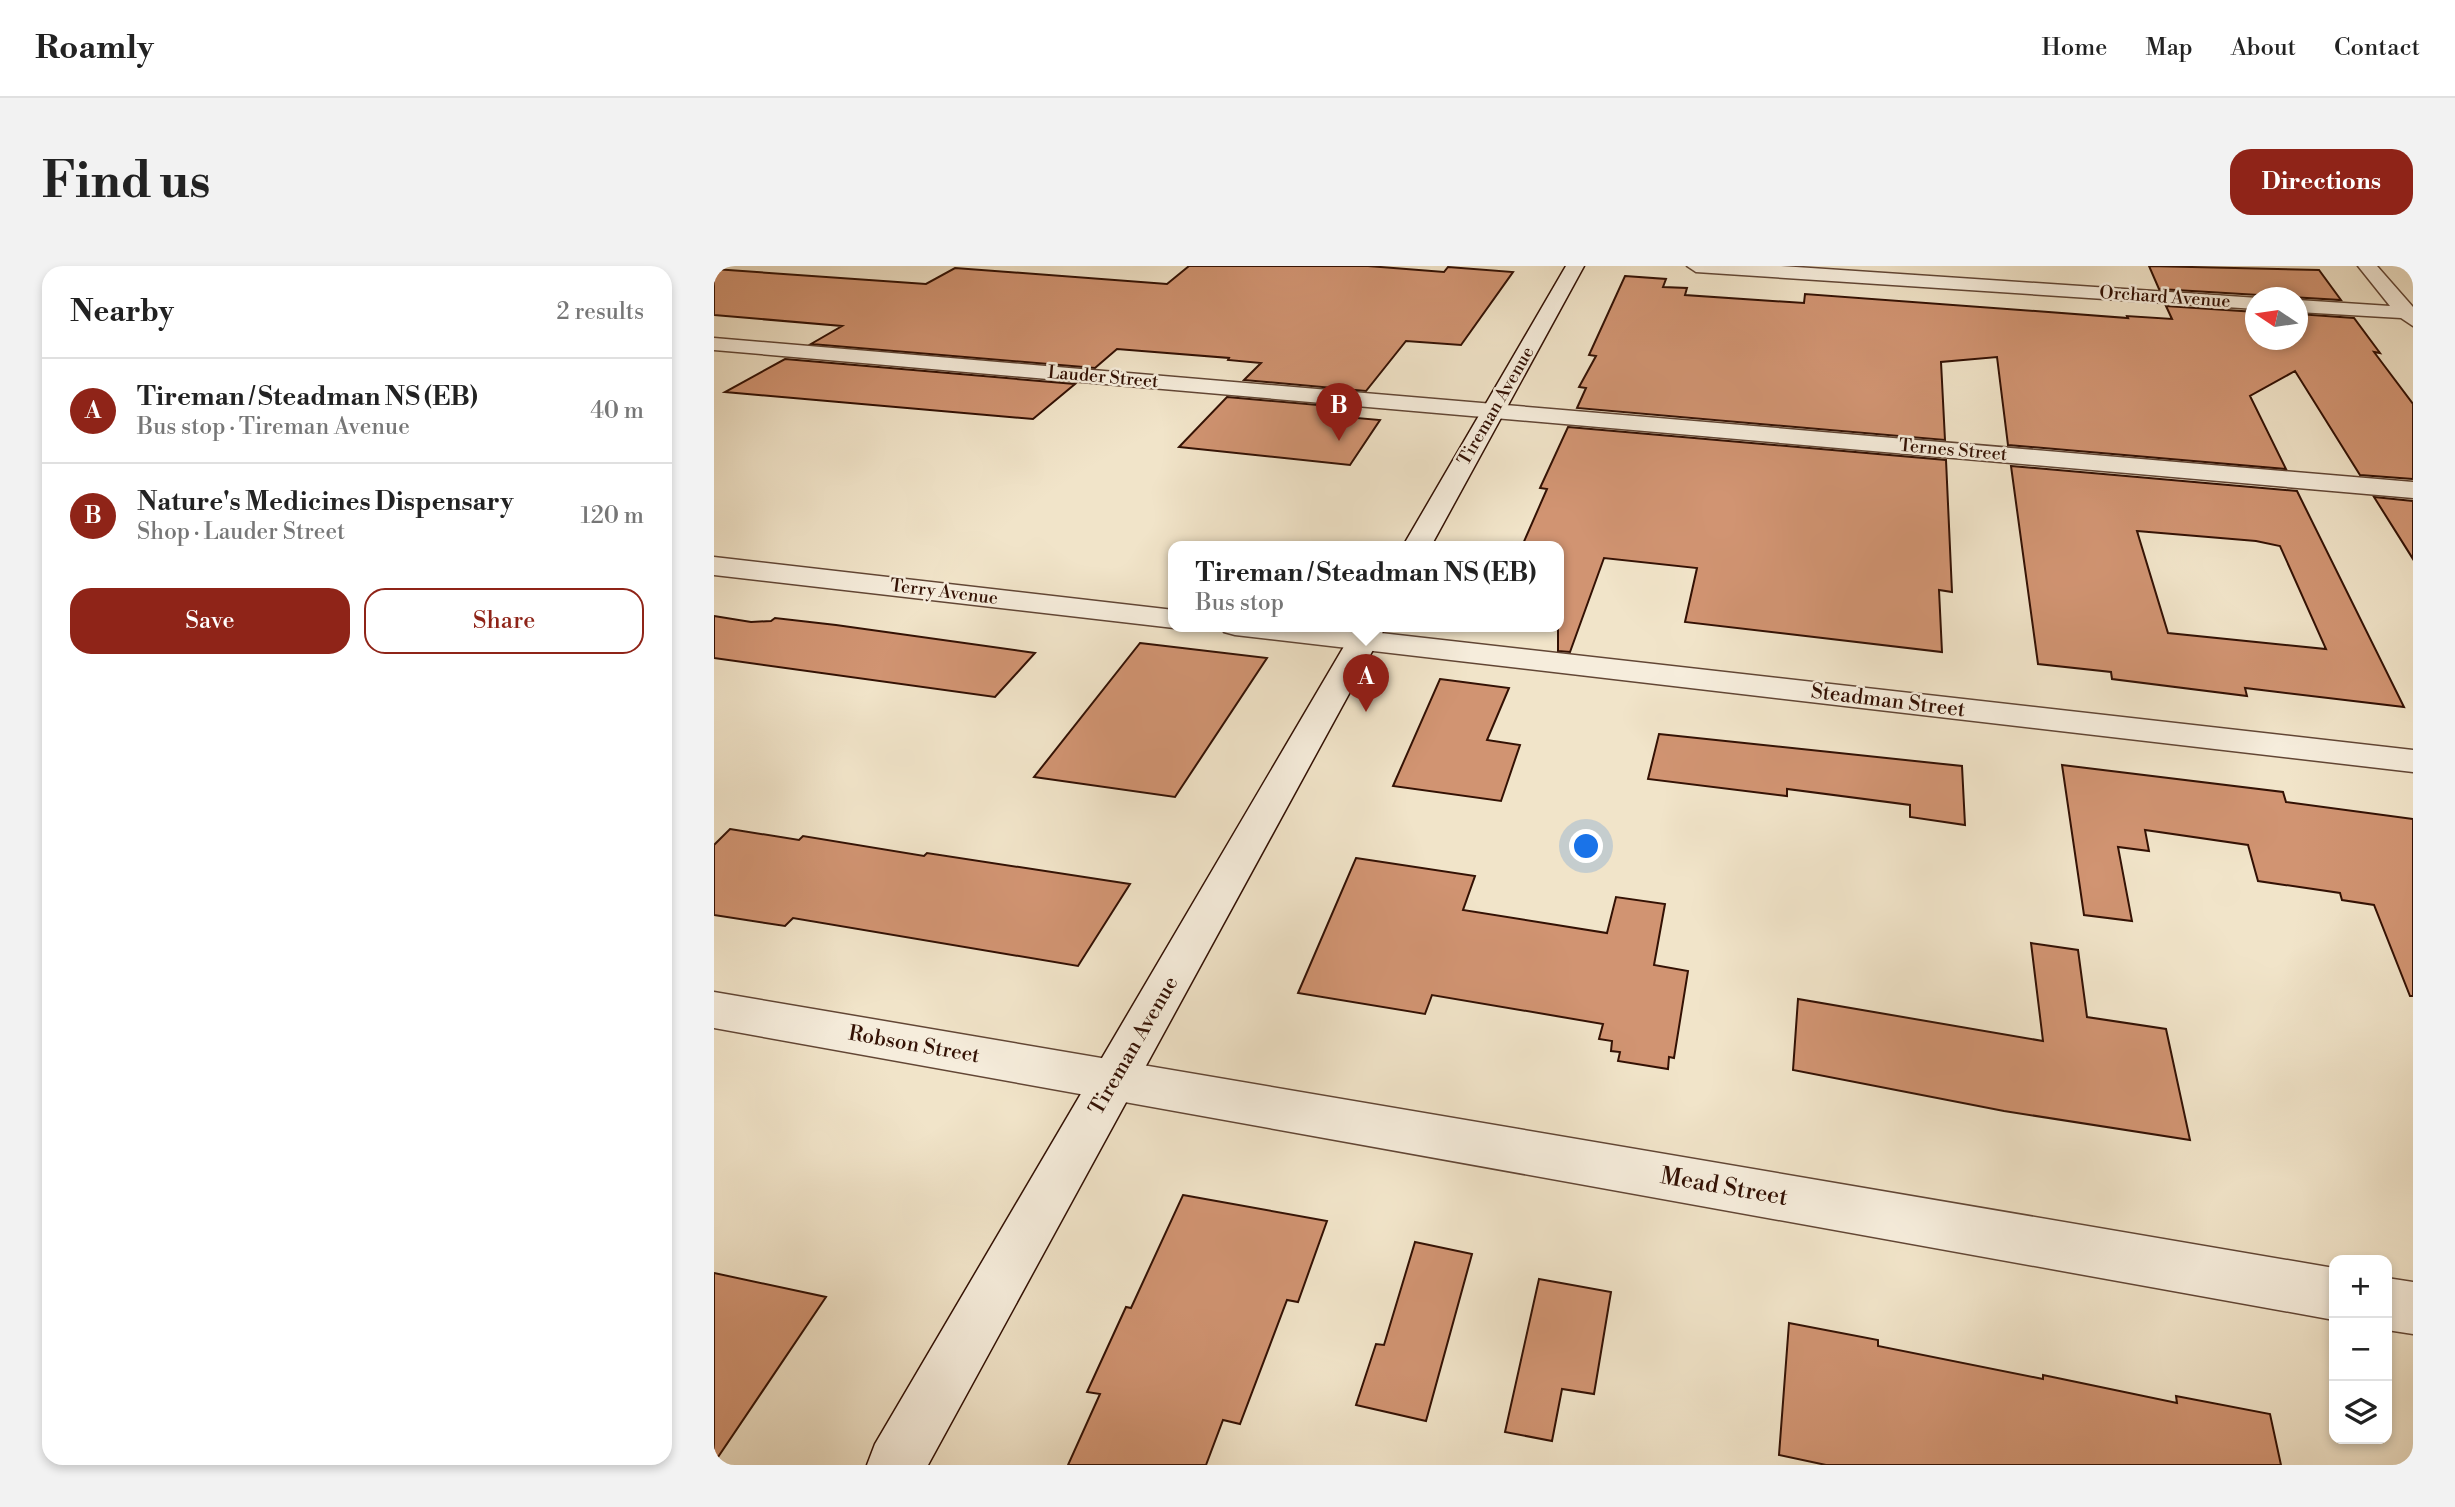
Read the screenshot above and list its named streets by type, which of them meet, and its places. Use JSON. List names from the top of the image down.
{
  "streets": {
    "street": [
      "Orchard Avenue",
      "Lauder Street",
      "Tireman Avenue",
      "Ternes Street",
      "Terry Avenue",
      "Steadman Street",
      "Robson Street",
      "Mead Street"
    ]
  },
  "crossings": [
    ["Lauder Street", "Tireman Avenue"],
    ["Lauder Street", "Ternes Street"],
    ["Tireman Avenue", "Ternes Street"],
    ["Tireman Avenue", "Steadman Street"],
    ["Tireman Avenue", "Robson Street"],
    ["Tireman Avenue", "Mead Street"],
    ["Robson Street", "Mead Street"]
  ],
  "north": "left",
  "page": {
    "header": "Roamly",
    "nav": [
      "Home",
      "Map",
      "About",
      "Contact"
    ],
    "buttons": [
      "Directions",
      ["Save", "Share"]
    ],
    "title": "Find us",
    "heading": ["Nearby", "2 results"],
    "list": [
      {
        "mark": "A",
        "name": "Tireman / Steadman NS (EB)",
        "note": "Bus stop · Tireman Avenue",
        "value": "40 m"
      },
      {
        "mark": "B",
        "name": "Nature's Medicines Dispensary",
        "note": "Shop · Lauder Street",
        "value": "120 m"
      }
    ],
    "pins": ["B", "A"],
    "popup": ["Tireman / Steadman NS (EB)", "Bus stop"],
    "map_buttons": ["+", "−"]
  }
}
